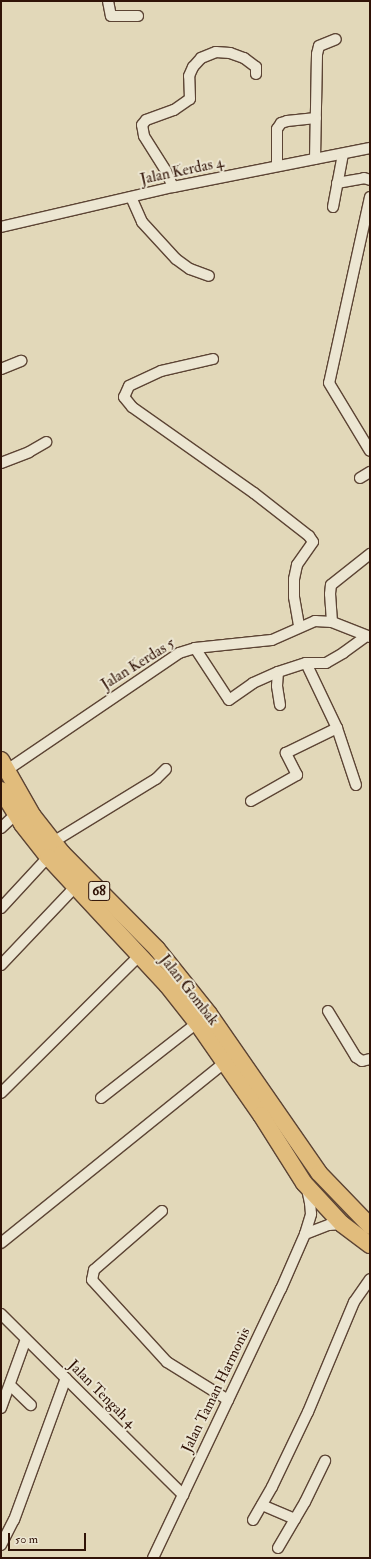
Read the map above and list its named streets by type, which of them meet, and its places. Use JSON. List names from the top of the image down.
{
  "streets": {
    "main road": ["68", "Jalan Gombak"],
    "street": [
      "Jalan Kerdas 4",
      "Jalan Kerdas 5",
      "Jalan Taman Harmonis",
      "Jalan Tengah 4"
    ]
  },
  "crossings": [
    ["Jalan Kerdas 5", "Jalan Gombak"],
    ["Jalan Gombak", "Jalan Taman Harmonis"],
    ["Jalan Taman Harmonis", "Jalan Tengah 4"]
  ],
  "scale_bar": "50 m"
}
